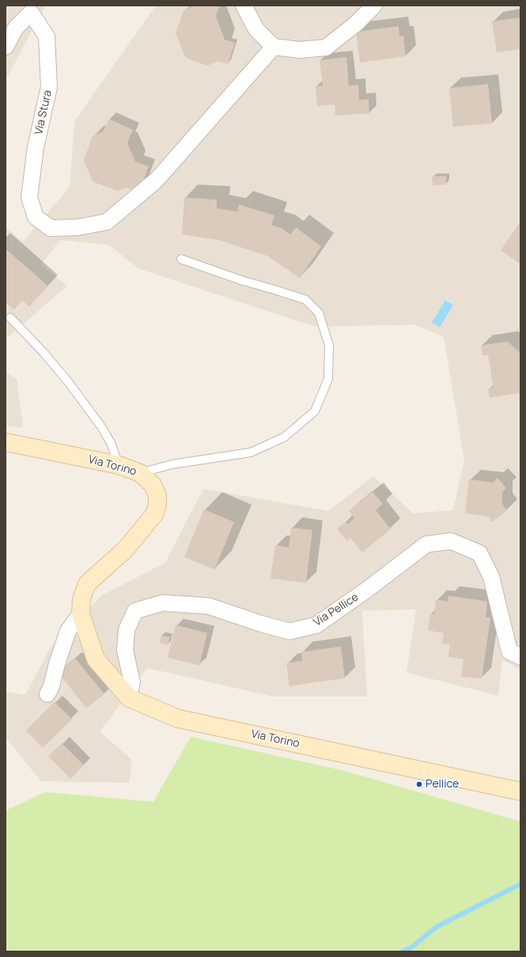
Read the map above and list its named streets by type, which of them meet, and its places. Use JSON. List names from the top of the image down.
{
  "streets": {
    "main road": ["Via Torino"],
    "street": ["Via Stura", "Via Pellice"]
  },
  "crossings": [
    ["Via Torino", "Via Pellice"]
  ],
  "places": ["Pellice"]
}
